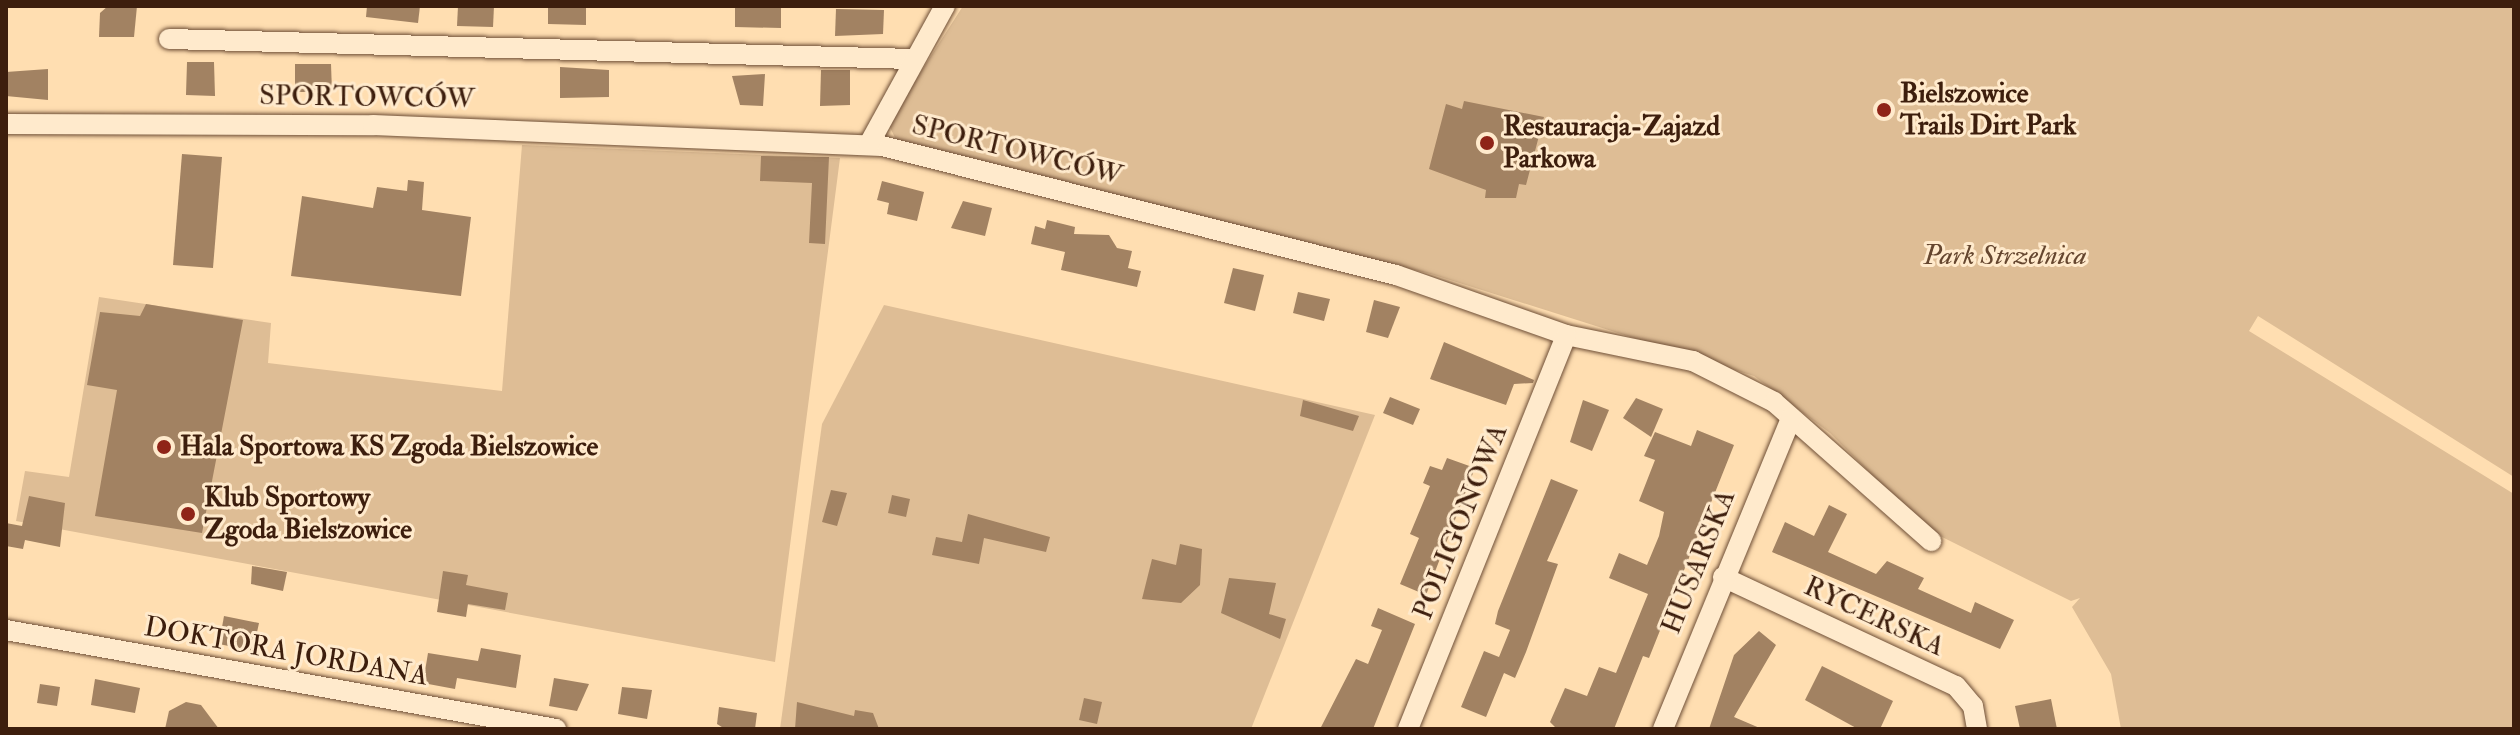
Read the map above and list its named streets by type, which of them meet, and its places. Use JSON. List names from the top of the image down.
{
  "streets": {
    "street": [
      "SPORTOWCÓW",
      "POLIGONOWA",
      "HUSARSKA",
      "RYCERSKA",
      "DOKTORA JORDANA"
    ]
  },
  "crossings": [
    ["SPORTOWCÓW", "POLIGONOWA"],
    ["SPORTOWCÓW", "HUSARSKA"],
    ["HUSARSKA", "RYCERSKA"]
  ],
  "parks": ["Park Strzelnica"],
  "places": [
    "Bielszowice Trails Dirt Park",
    "Restauracja-Zajazd Parkowa",
    "Hala Sportowa KS Zgoda Bielszowice",
    "Klub Sportowy Zgoda Bielszowice"
  ]
}
